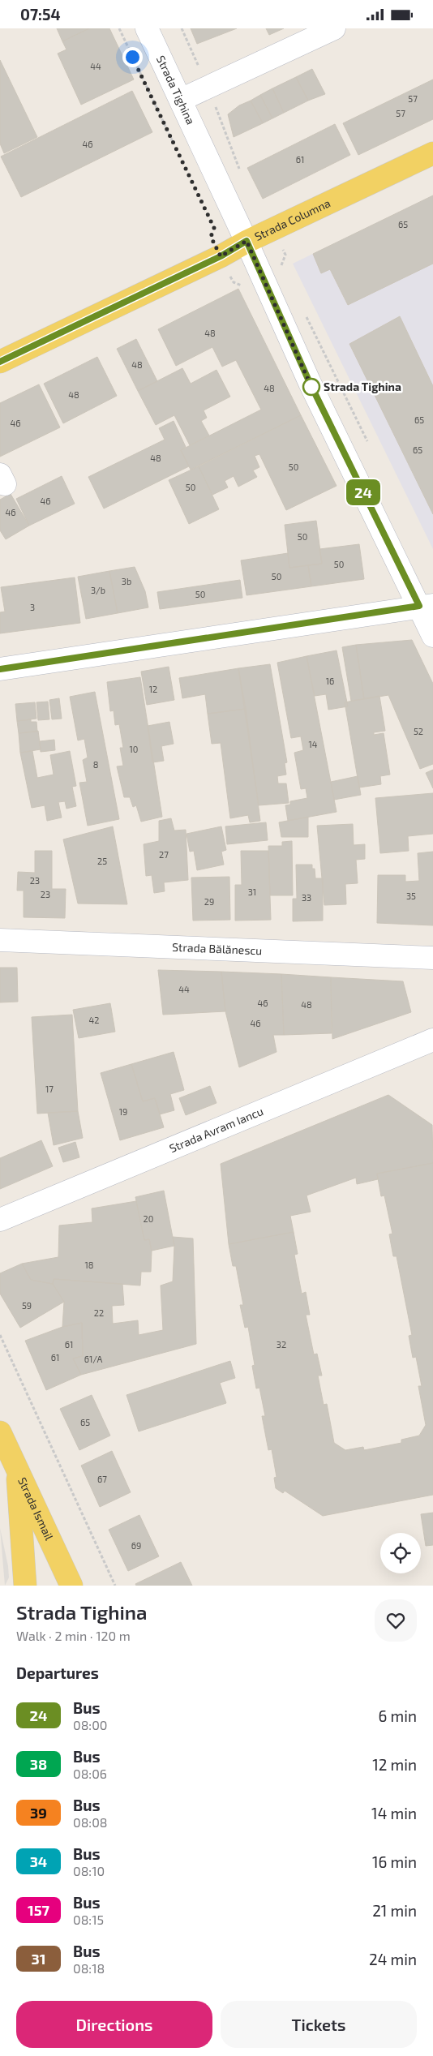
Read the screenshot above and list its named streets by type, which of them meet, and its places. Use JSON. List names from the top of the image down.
{
  "streets": {
    "main road": ["Strada Columna", "Strada Ismail"],
    "street": ["Strada Tighina", "Strada Bălănescu", "Strada Avram Iancu"]
  },
  "crossings": [
    ["Strada Tighina", "Strada Columna"]
  ],
  "places": ["Strada Tighina"],
  "lines": ["bus line 24"],
  "house_numbers": [
    "44",
    "57",
    "57",
    "46",
    "61",
    "65",
    "48",
    "48",
    "48",
    "48",
    "65",
    "46",
    "65",
    "48",
    "50",
    "50",
    "46",
    "46",
    "50",
    "50",
    "50",
    "3b",
    "3/b",
    "50",
    "3",
    "16",
    "12",
    "52",
    "14",
    "10",
    "8",
    "27",
    "25",
    "23",
    "31",
    "23",
    "35",
    "33",
    "29",
    "44",
    "46",
    "48",
    "42",
    "46",
    "17",
    "19",
    "20",
    "18",
    "59",
    "22",
    "61",
    "32",
    "61",
    "61/A",
    "65",
    "67",
    "69"
  ],
  "page": {
    "status": "07:54",
    "on_map": "24",
    "heading": [
      ["Strada Tighina", "Walk · 2 min · 120 m"],
      "Departures"
    ],
    "list": [
      {
        "mark": "24",
        "name": "Bus",
        "note": "08:00",
        "value": "6 min"
      },
      {
        "mark": "38",
        "name": "Bus",
        "note": "08:06",
        "value": "12 min"
      },
      {
        "mark": "39",
        "name": "Bus",
        "note": "08:08",
        "value": "14 min"
      },
      {
        "mark": "34",
        "name": "Bus",
        "note": "08:10",
        "value": "16 min"
      },
      {
        "mark": "157",
        "name": "Bus",
        "note": "08:15",
        "value": "21 min"
      },
      {
        "mark": "31",
        "name": "Bus",
        "note": "08:18",
        "value": "24 min"
      }
    ],
    "buttons": ["Directions", "Tickets"]
  }
}
